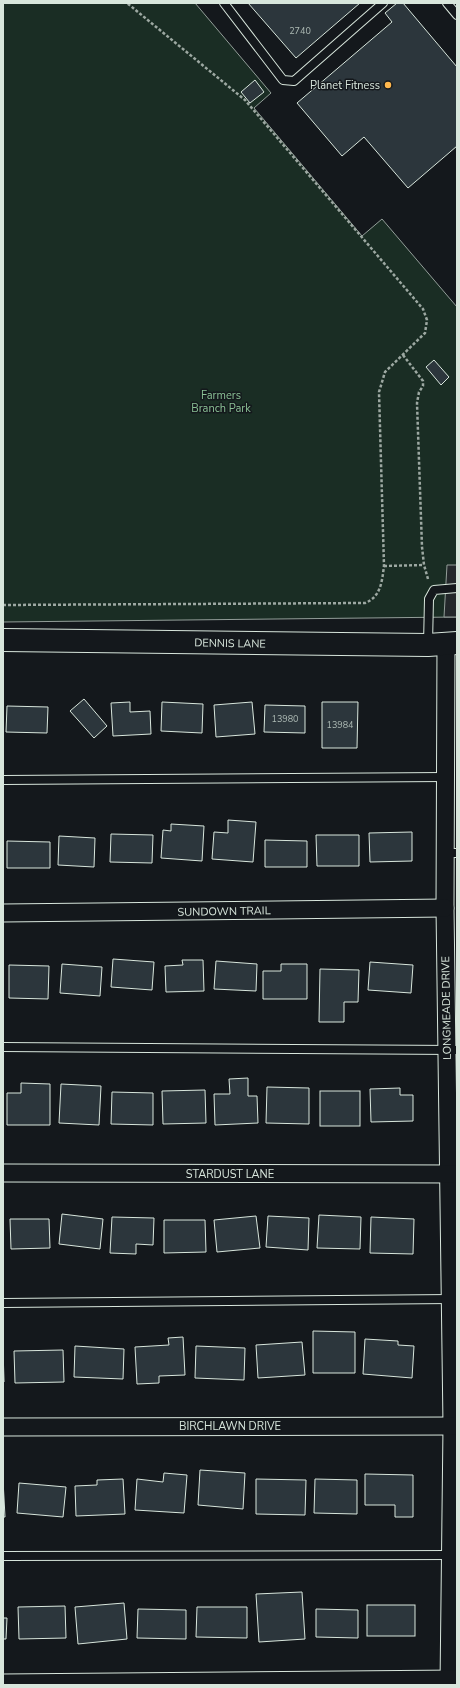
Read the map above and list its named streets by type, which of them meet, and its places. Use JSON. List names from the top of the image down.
{
  "streets": {
    "street": [
      "DENNIS LANE",
      "SUNDOWN TRAIL",
      "LONGMEADE DRIVE",
      "STARDUST LANE",
      "BIRCHLAWN DRIVE"
    ]
  },
  "crossings": [
    ["DENNIS LANE", "LONGMEADE DRIVE"],
    ["SUNDOWN TRAIL", "LONGMEADE DRIVE"],
    ["LONGMEADE DRIVE", "STARDUST LANE"],
    ["LONGMEADE DRIVE", "BIRCHLAWN DRIVE"]
  ],
  "parks": ["Farmers Branch Park"],
  "places": ["Planet Fitness"],
  "house_numbers": ["2740", "13980", "13984"]
}
